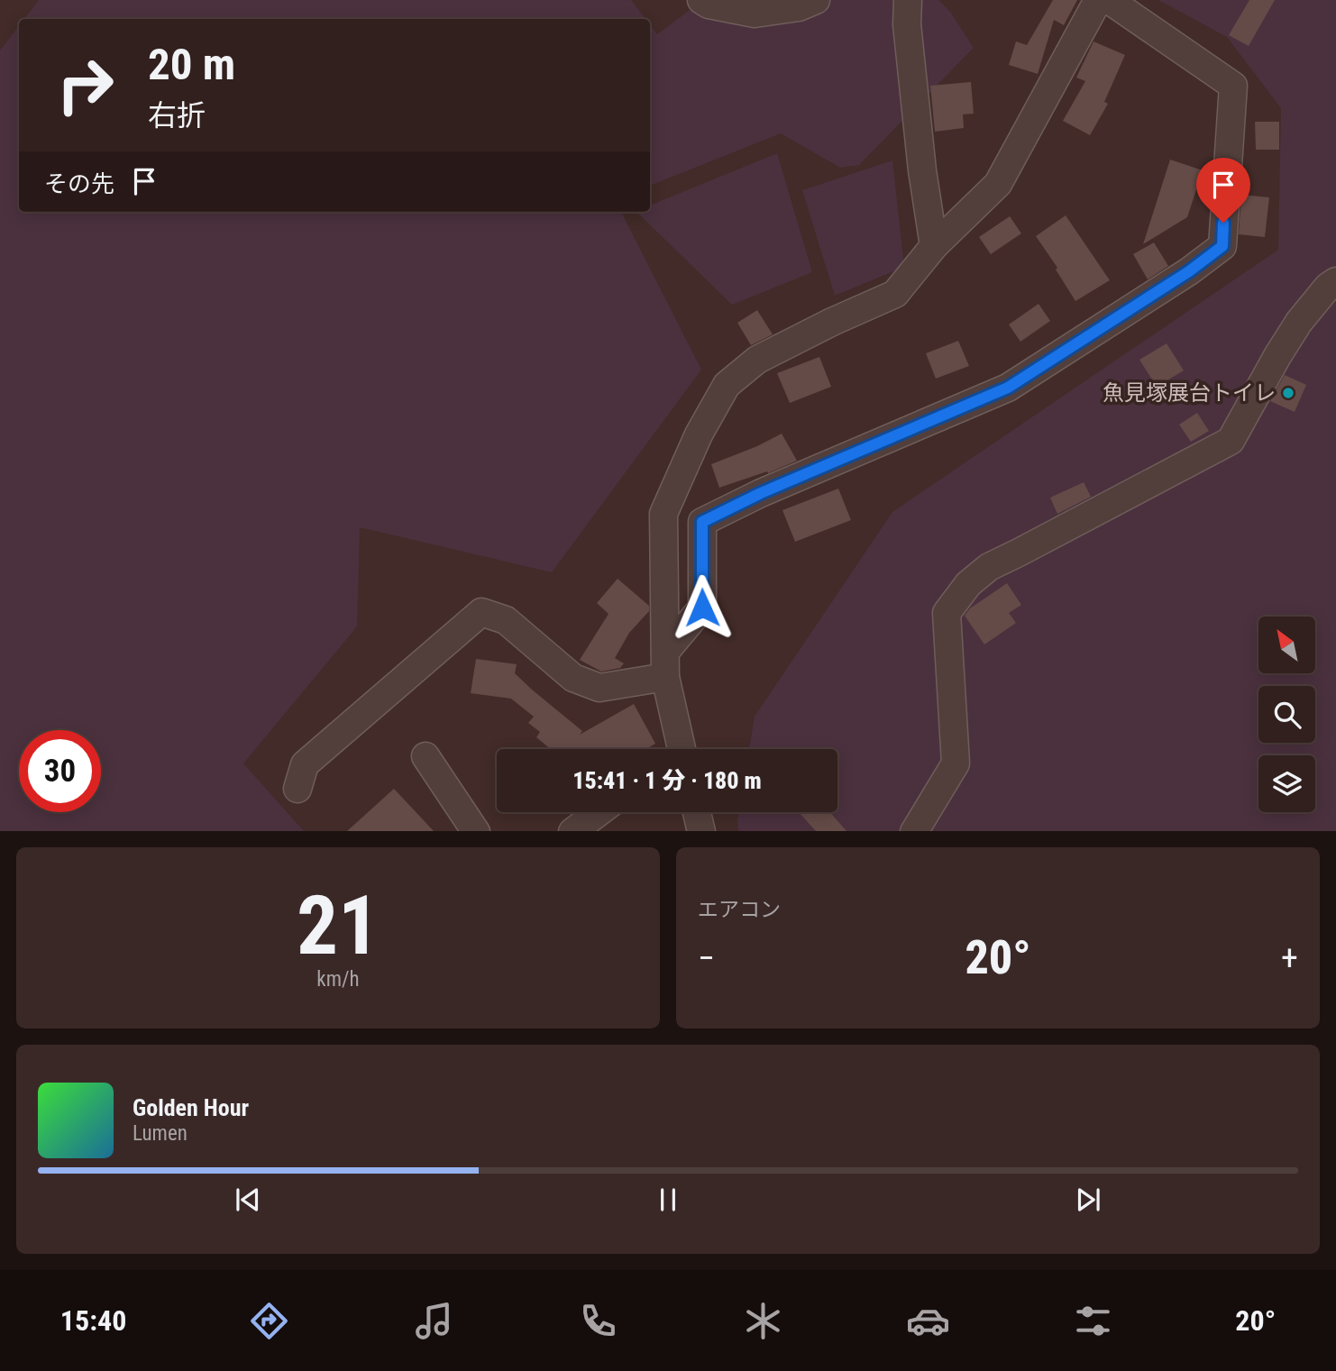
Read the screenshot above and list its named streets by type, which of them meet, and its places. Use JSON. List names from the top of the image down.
{
  "places": ["魚見塚展台トイレ"],
  "north": "top left",
  "page": {
    "turn": ["20 m", "右折"],
    "then": "その先",
    "limit": "30",
    "trip": "15:41 · 1 分 · 180 m",
    "tile": [
      ["21", "km/h"],
      "エアコン"
    ],
    "heat": ["−", "20°", "+"],
    "song": ["Golden Hour", "Lumen"],
    "tabs": ["15:40", "20°"]
  }
}
